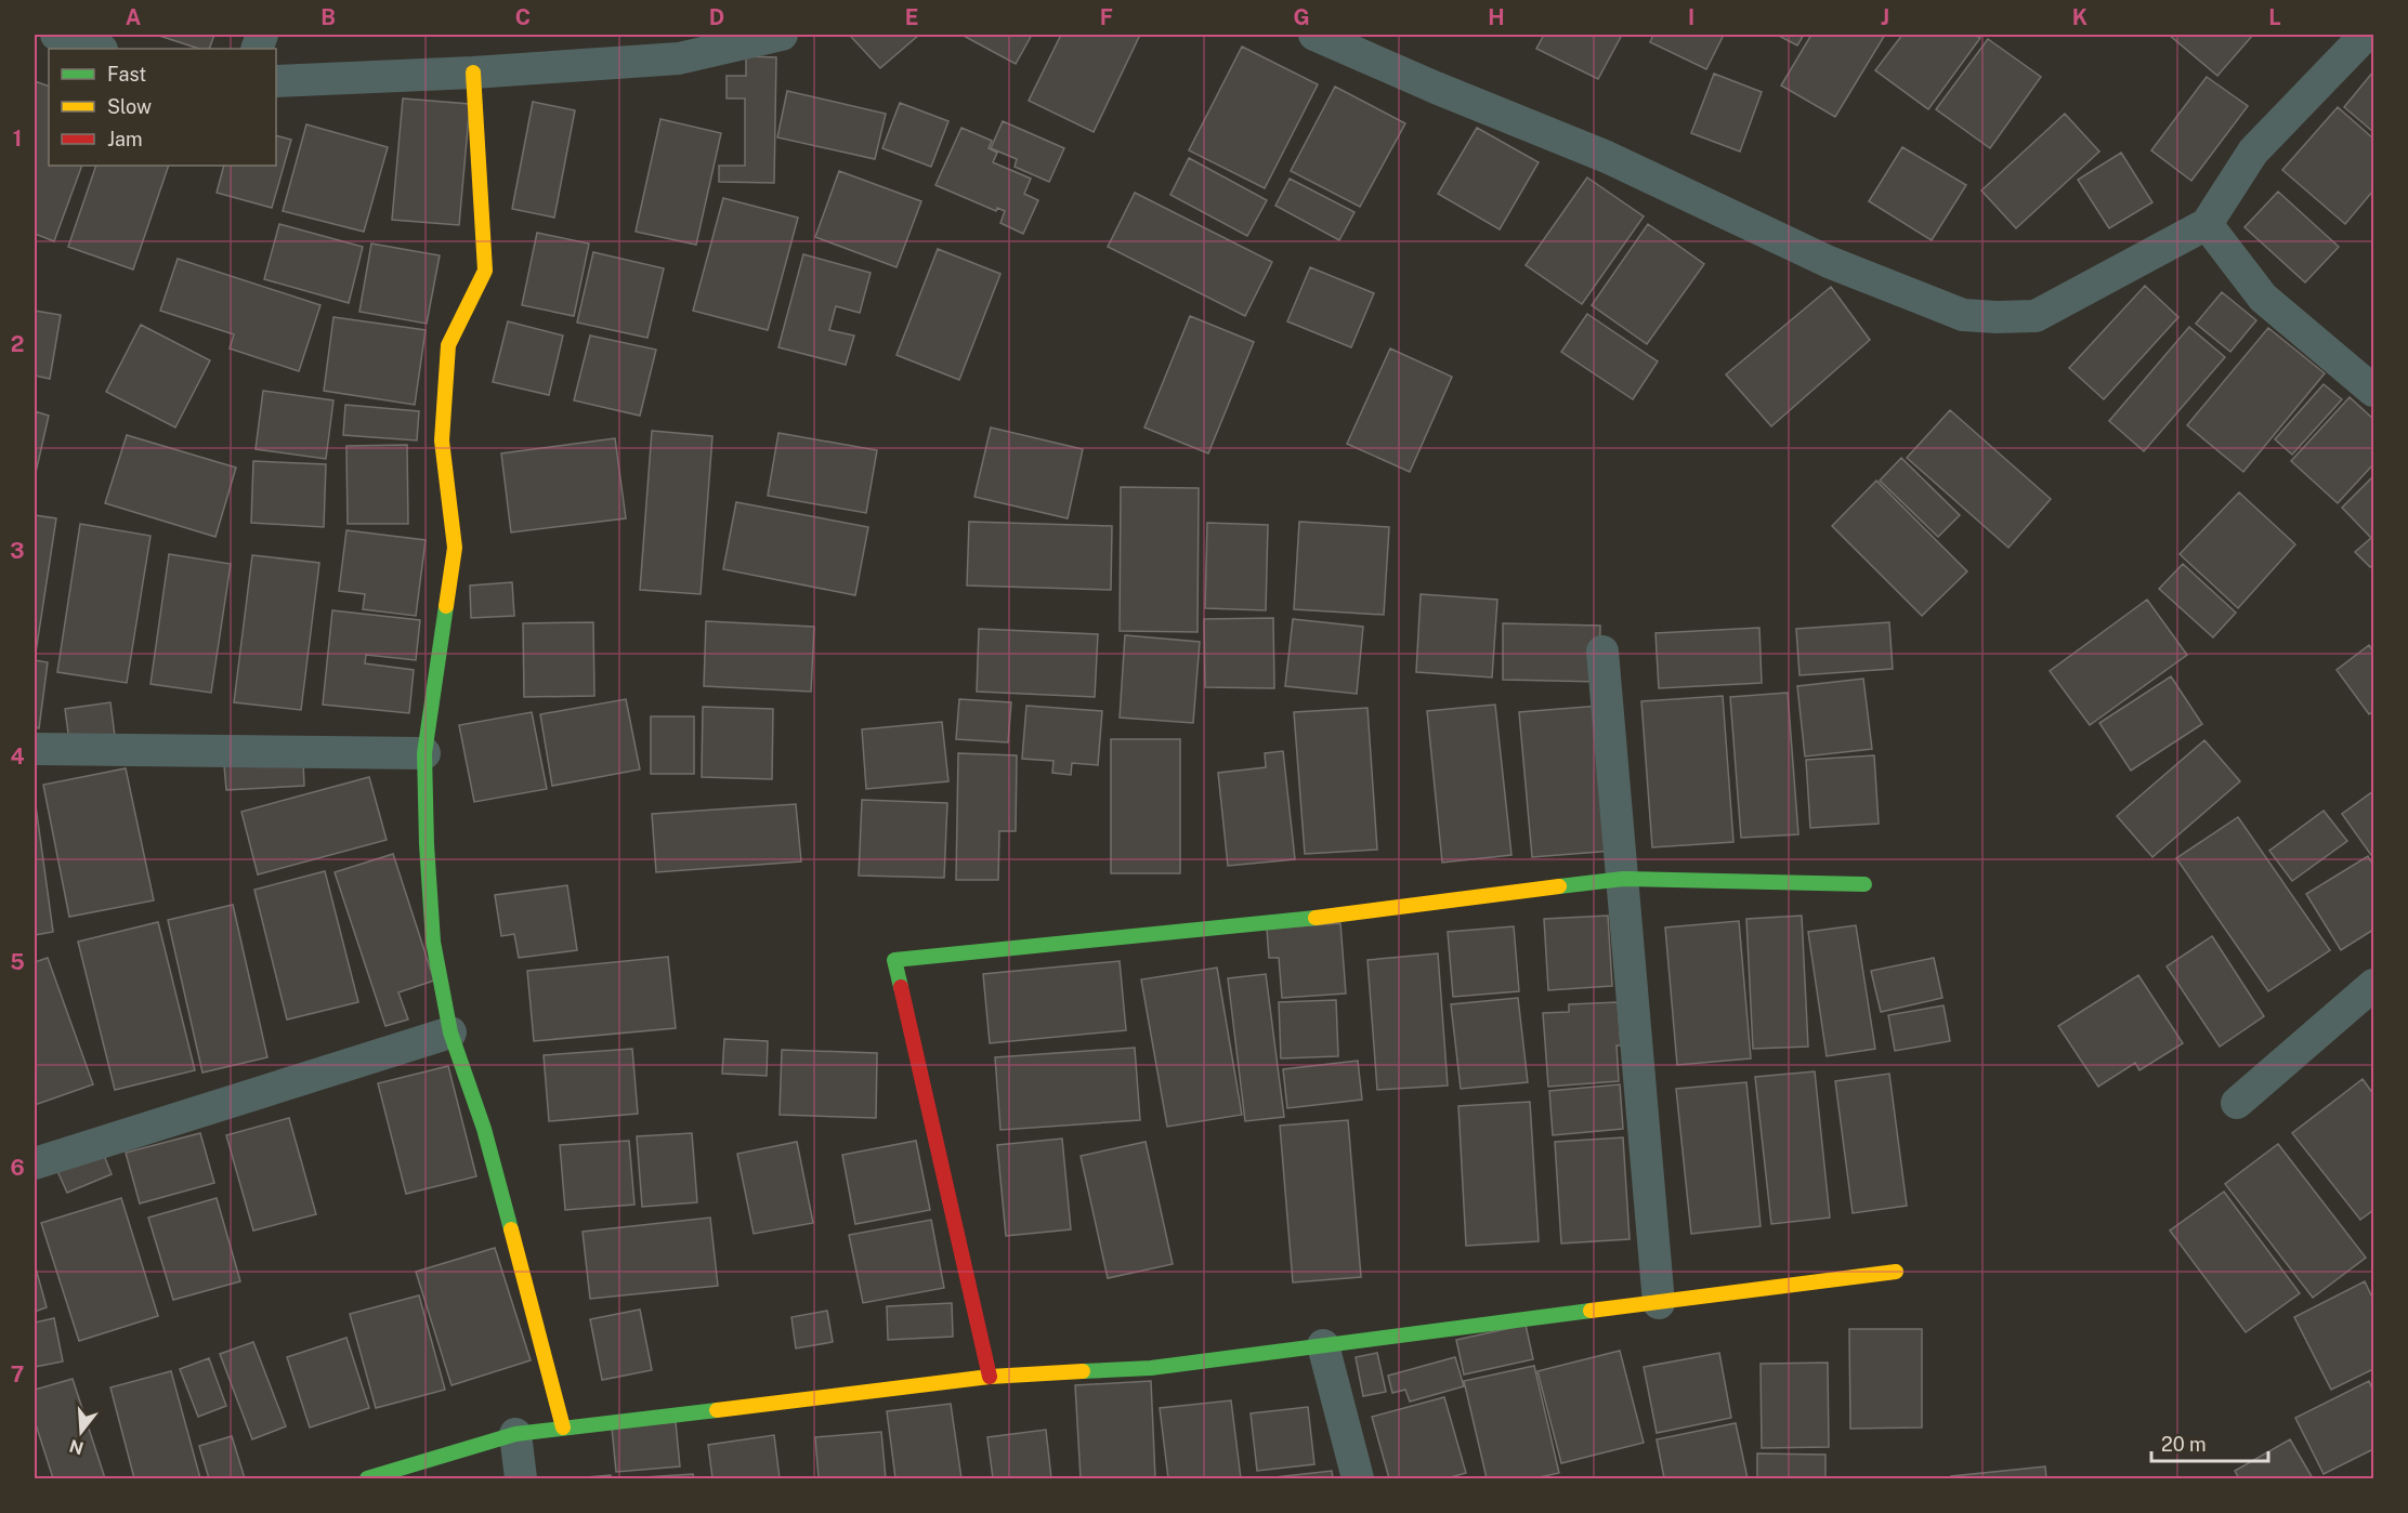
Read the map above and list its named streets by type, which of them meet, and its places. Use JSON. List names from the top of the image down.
{
  "legend": ["Fast", "Slow", "Jam"],
  "scale_bar": "20 m",
  "north": "bottom",
  "grid": {
    "columns": [
      "A",
      "B",
      "C",
      "D",
      "E",
      "F",
      "G",
      "H",
      "I",
      "J",
      "K",
      "L"
    ],
    "rows": [
      "1",
      "2",
      "3",
      "4",
      "5",
      "6",
      "7"
    ]
  }
}
